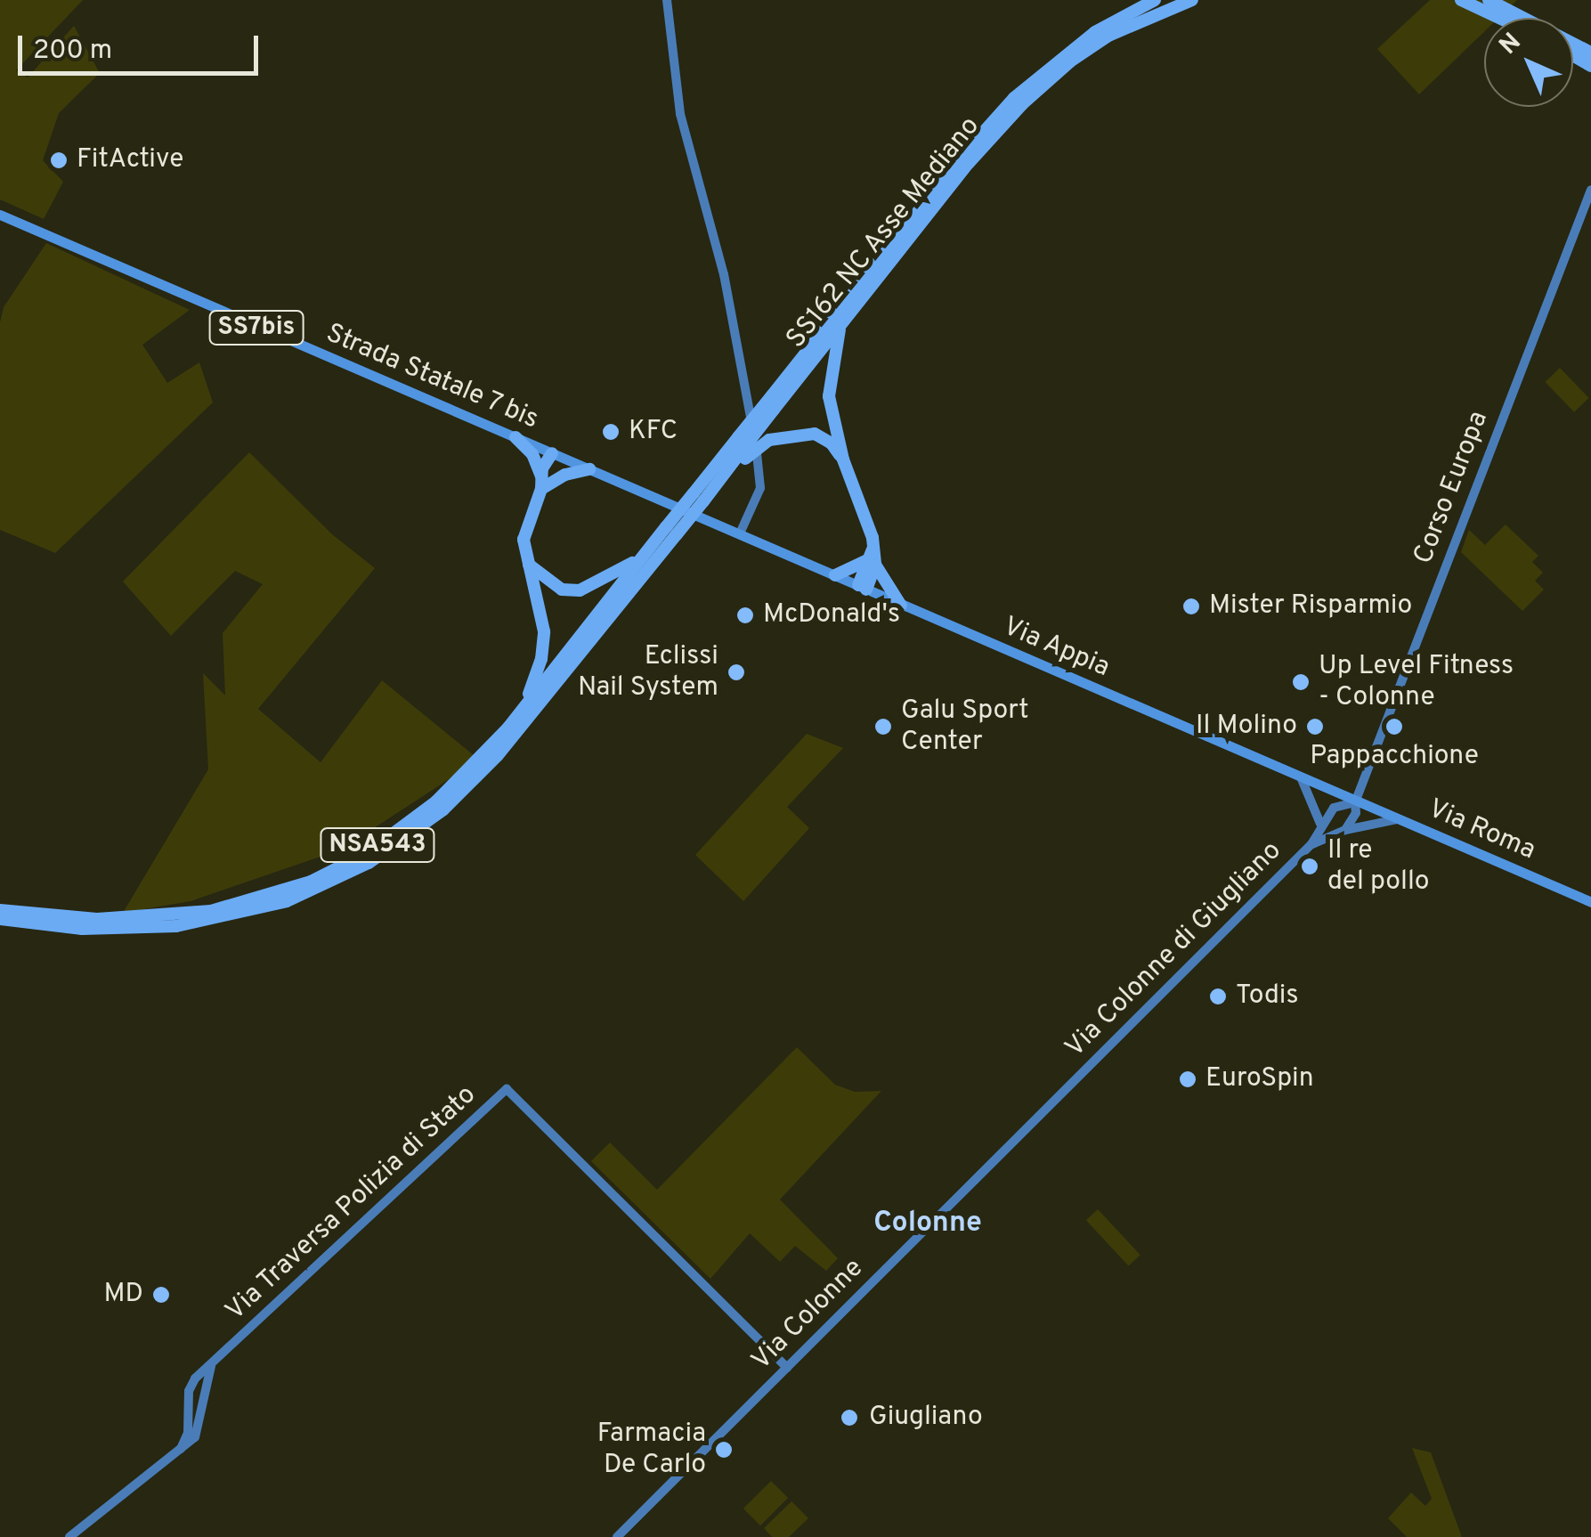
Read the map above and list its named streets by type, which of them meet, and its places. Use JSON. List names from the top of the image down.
{
  "streets": {
    "highway": ["SS162 NC Asse Mediano", "NSA543"],
    "main road": [
      "SS7bis",
      "Strada Statale 7 bis",
      "Corso Europa",
      "Via Appia",
      "Via Roma",
      "Via Colonne di Giugliano",
      "Via Traversa Polizia di Stato",
      "Via Colonne"
    ]
  },
  "crossings": [
    ["SS162 NC Asse Mediano", "NSA543"],
    ["Strada Statale 7 bis", "Via Appia"],
    ["Corso Europa", "Via Appia"],
    ["Corso Europa", "Via Roma"],
    ["Via Appia", "Via Roma"],
    ["Via Roma", "Via Colonne di Giugliano"],
    ["Via Colonne di Giugliano", "Via Colonne"],
    ["Via Traversa Polizia di Stato", "Via Colonne"]
  ],
  "districts": ["Colonne"],
  "places": [
    "FitActive",
    "KFC",
    "Mister Risparmio",
    "McDonald's",
    "Eclissi Nail System",
    "Up Level Fitness - Colonne",
    "Galu Sport Center",
    "Il Molino",
    "Pappacchione",
    "Il re del pollo",
    "Todis",
    "EuroSpin",
    "MD",
    "Giugliano",
    "Farmacia De Carlo"
  ],
  "scale_bar": "200 m",
  "north": "top left"
}
